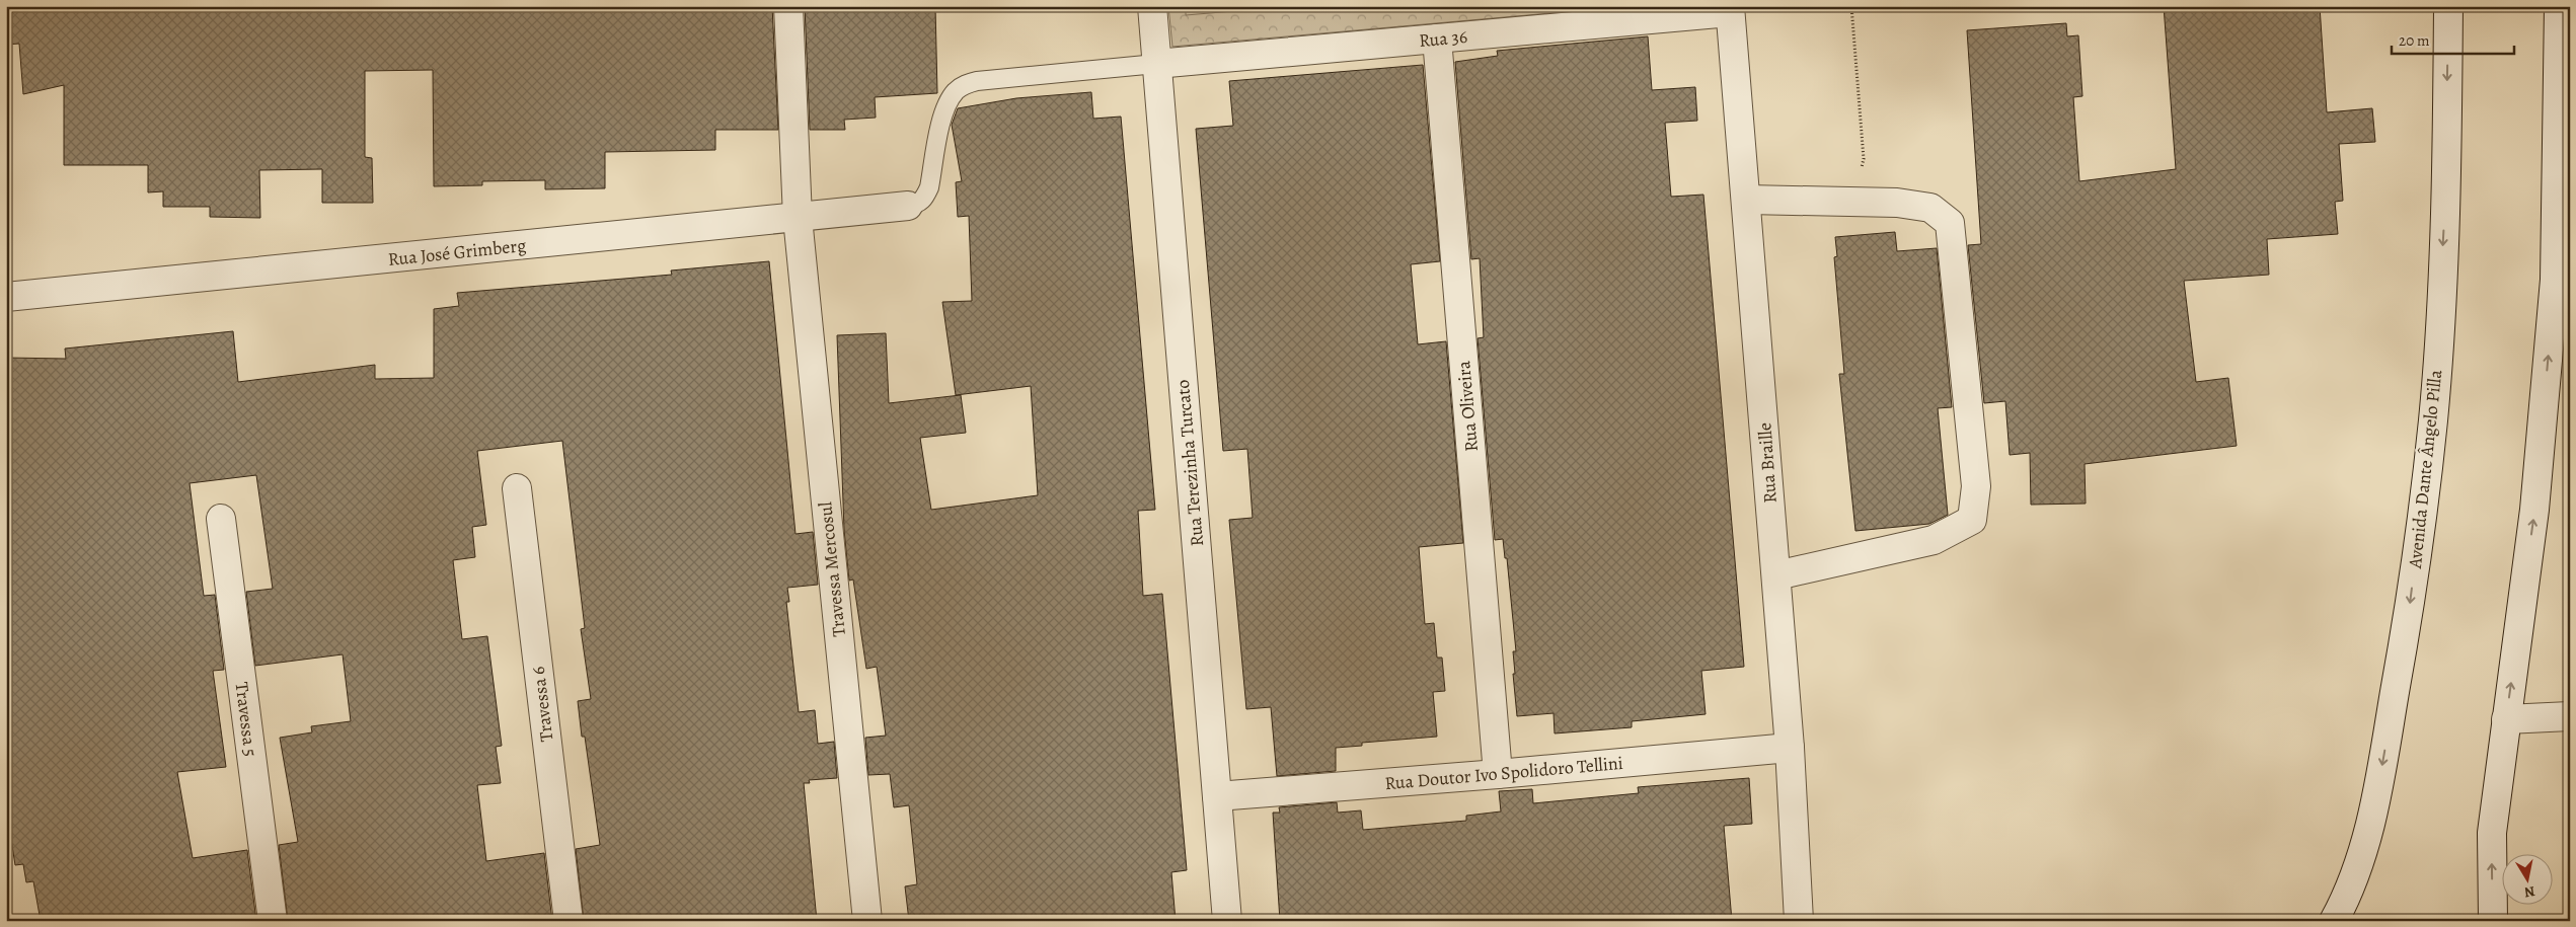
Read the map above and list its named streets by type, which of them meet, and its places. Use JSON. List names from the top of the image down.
{
  "streets": {
    "street": [
      "Rua 36",
      "Rua José Grimberg",
      "Rua Oliveira",
      "Rua Terezinha Turcato",
      "Rua Braille",
      "Avenida Dante Ângelo Pilla",
      "Travessa Mercosul",
      "Travessa 6",
      "Travessa 5",
      "Rua Doutor Ivo Spolidoro Tellini"
    ]
  },
  "crossings": [
    ["Rua 36", "Rua Oliveira"],
    ["Rua 36", "Rua Terezinha Turcato"],
    ["Rua 36", "Rua Braille"],
    ["Rua José Grimberg", "Travessa Mercosul"],
    ["Rua Oliveira", "Rua Doutor Ivo Spolidoro Tellini"],
    ["Rua Terezinha Turcato", "Rua Doutor Ivo Spolidoro Tellini"],
    ["Rua Braille", "Rua Doutor Ivo Spolidoro Tellini"]
  ],
  "scale_bar": "20 m",
  "north": "bottom"
}
